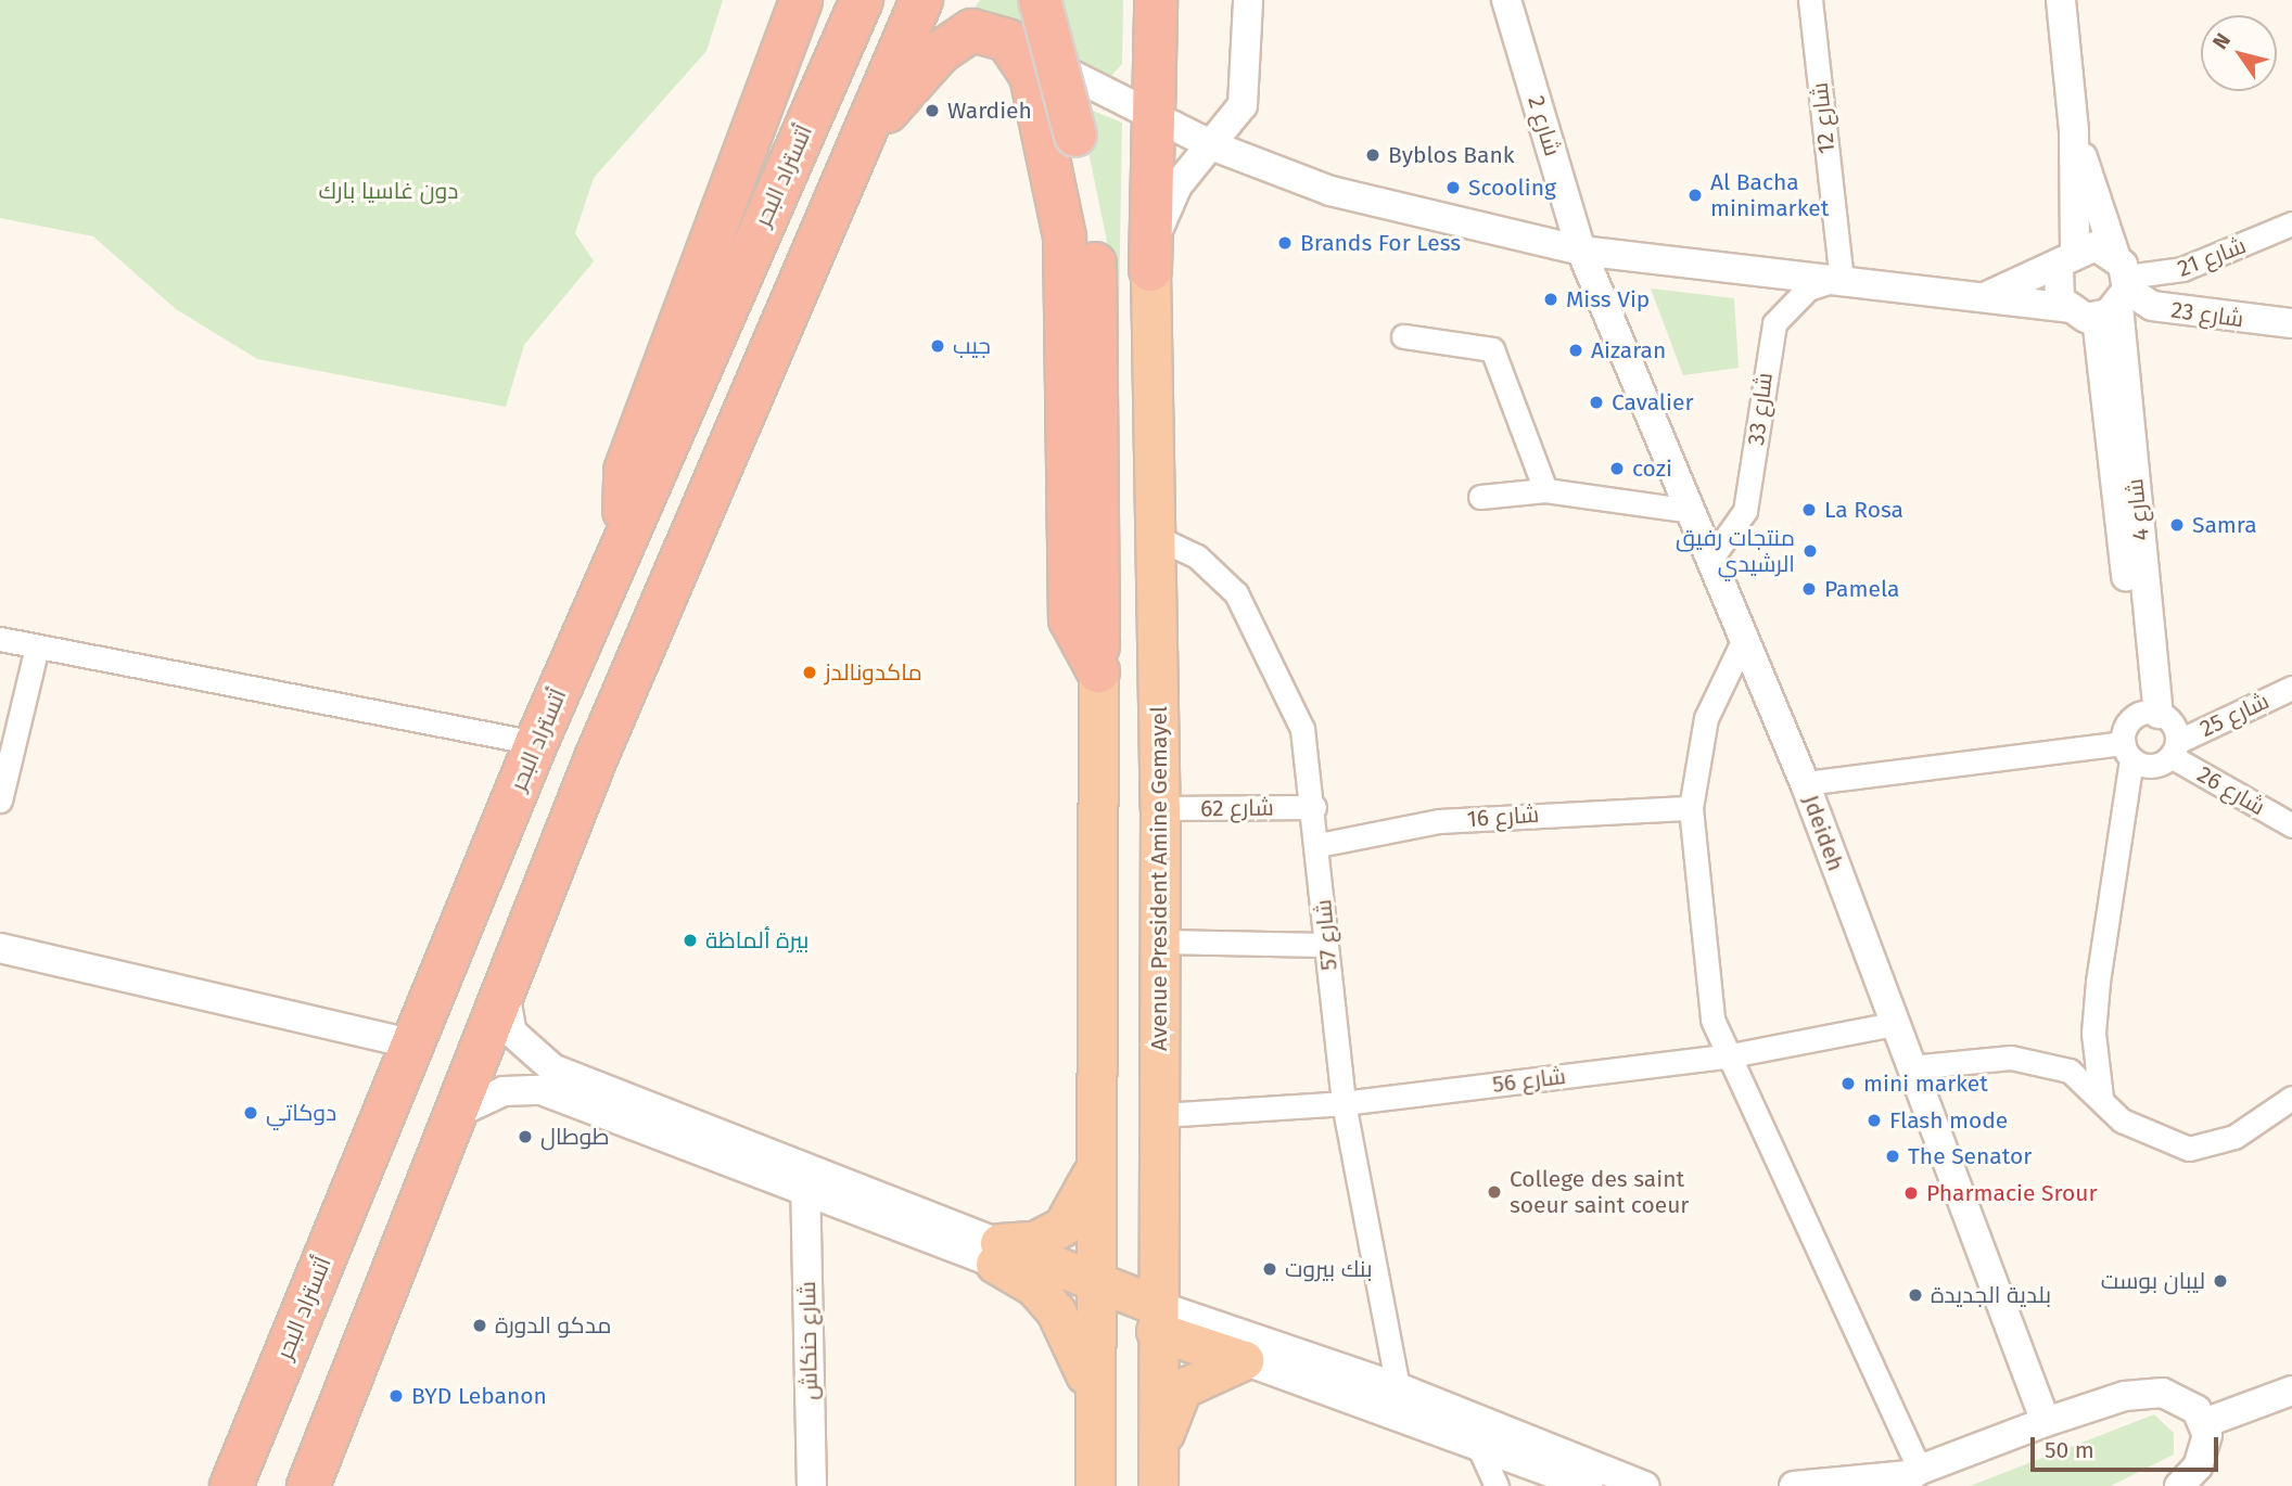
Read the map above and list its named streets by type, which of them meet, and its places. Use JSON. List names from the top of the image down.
{
  "streets": {
    "highway": ["أتستراد البحر", "Avenue President Amine Gemayel"],
    "street": [
      "شارع 12",
      "شارع 2",
      "شارع 21",
      "شارع 23",
      "شارع 33",
      "شارع 4",
      "شارع 25",
      "شارع 26",
      "شارع 62",
      "شارع 16",
      "Jdeideh",
      "شارع 57",
      "شارع 56",
      "شارع حنكاش"
    ]
  },
  "crossings": [
    ["شارع 12", "شارع 33"],
    ["شارع 2", "Jdeideh"],
    ["شارع 21", "شارع 23"],
    ["شارع 21", "شارع 4"],
    ["شارع 23", "شارع 4"],
    ["شارع 33", "Jdeideh"],
    ["شارع 4", "شارع 25"],
    ["شارع 4", "شارع 26"],
    ["شارع 25", "شارع 26"],
    ["شارع 62", "Avenue President Amine Gemayel"],
    ["شارع 62", "شارع 57"],
    ["شارع 16", "شارع 57"],
    ["Jdeideh", "شارع 56"],
    ["Avenue President Amine Gemayel", "شارع 57"],
    ["Avenue President Amine Gemayel", "شارع 56"],
    ["شارع 57", "شارع 56"]
  ],
  "parks": ["دون غاسيا بارك"],
  "places": [
    "Wardieh",
    "Byblos Bank",
    "Scooling",
    "Al Bacha minimarket",
    "Brands For Less",
    "Miss Vip",
    "جيب",
    "Aizaran",
    "Cavalier",
    "cozi",
    "La Rosa",
    "Samra",
    "منتجات رفيق الرشيدي",
    "Pamela",
    "ماكدونالدز",
    "بيرة ألماظة",
    "mini market",
    "دوكاتي",
    "Flash mode",
    "طوطال",
    "The Senator",
    "College des saint soeur saint coeur",
    "Pharmacie Srour",
    "بنك بيروت",
    "ليبان بوست",
    "بلدية الجديدة",
    "مدكو الدورة",
    "BYD Lebanon"
  ],
  "scale_bar": "50 m",
  "north": "top left"
}
